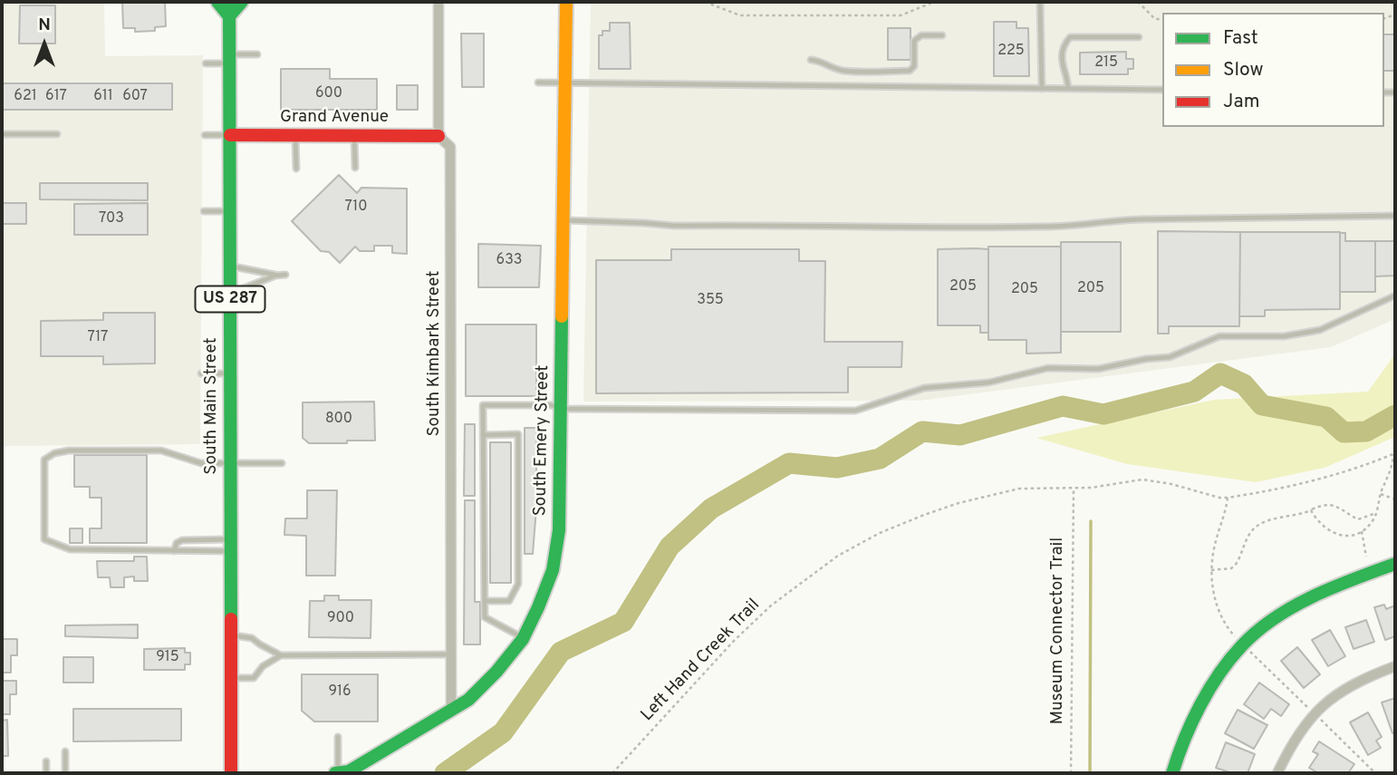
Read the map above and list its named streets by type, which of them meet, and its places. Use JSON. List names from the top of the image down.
{
  "streets": {
    "main road": [
      "Grand Avenue",
      "US 287",
      "South Main Street",
      "South Emery Street"
    ],
    "street": ["South Kimbark Street"],
    "path": ["Museum Connector Trail", "Left Hand Creek Trail"]
  },
  "crossings": [
    ["Grand Avenue", "South Kimbark Street"],
    ["Grand Avenue", "South Main Street"],
    ["South Kimbark Street", "South Emery Street"],
    ["Museum Connector Trail", "Left Hand Creek Trail"]
  ],
  "house_numbers": [
    "225",
    "215",
    "600",
    "621",
    "617",
    "611",
    "607",
    "710",
    "703",
    "633",
    "205",
    "205",
    "205",
    "355",
    "717",
    "800",
    "900",
    "915",
    "916"
  ],
  "legend": ["Fast", "Slow", "Jam"],
  "north": "top"
}
